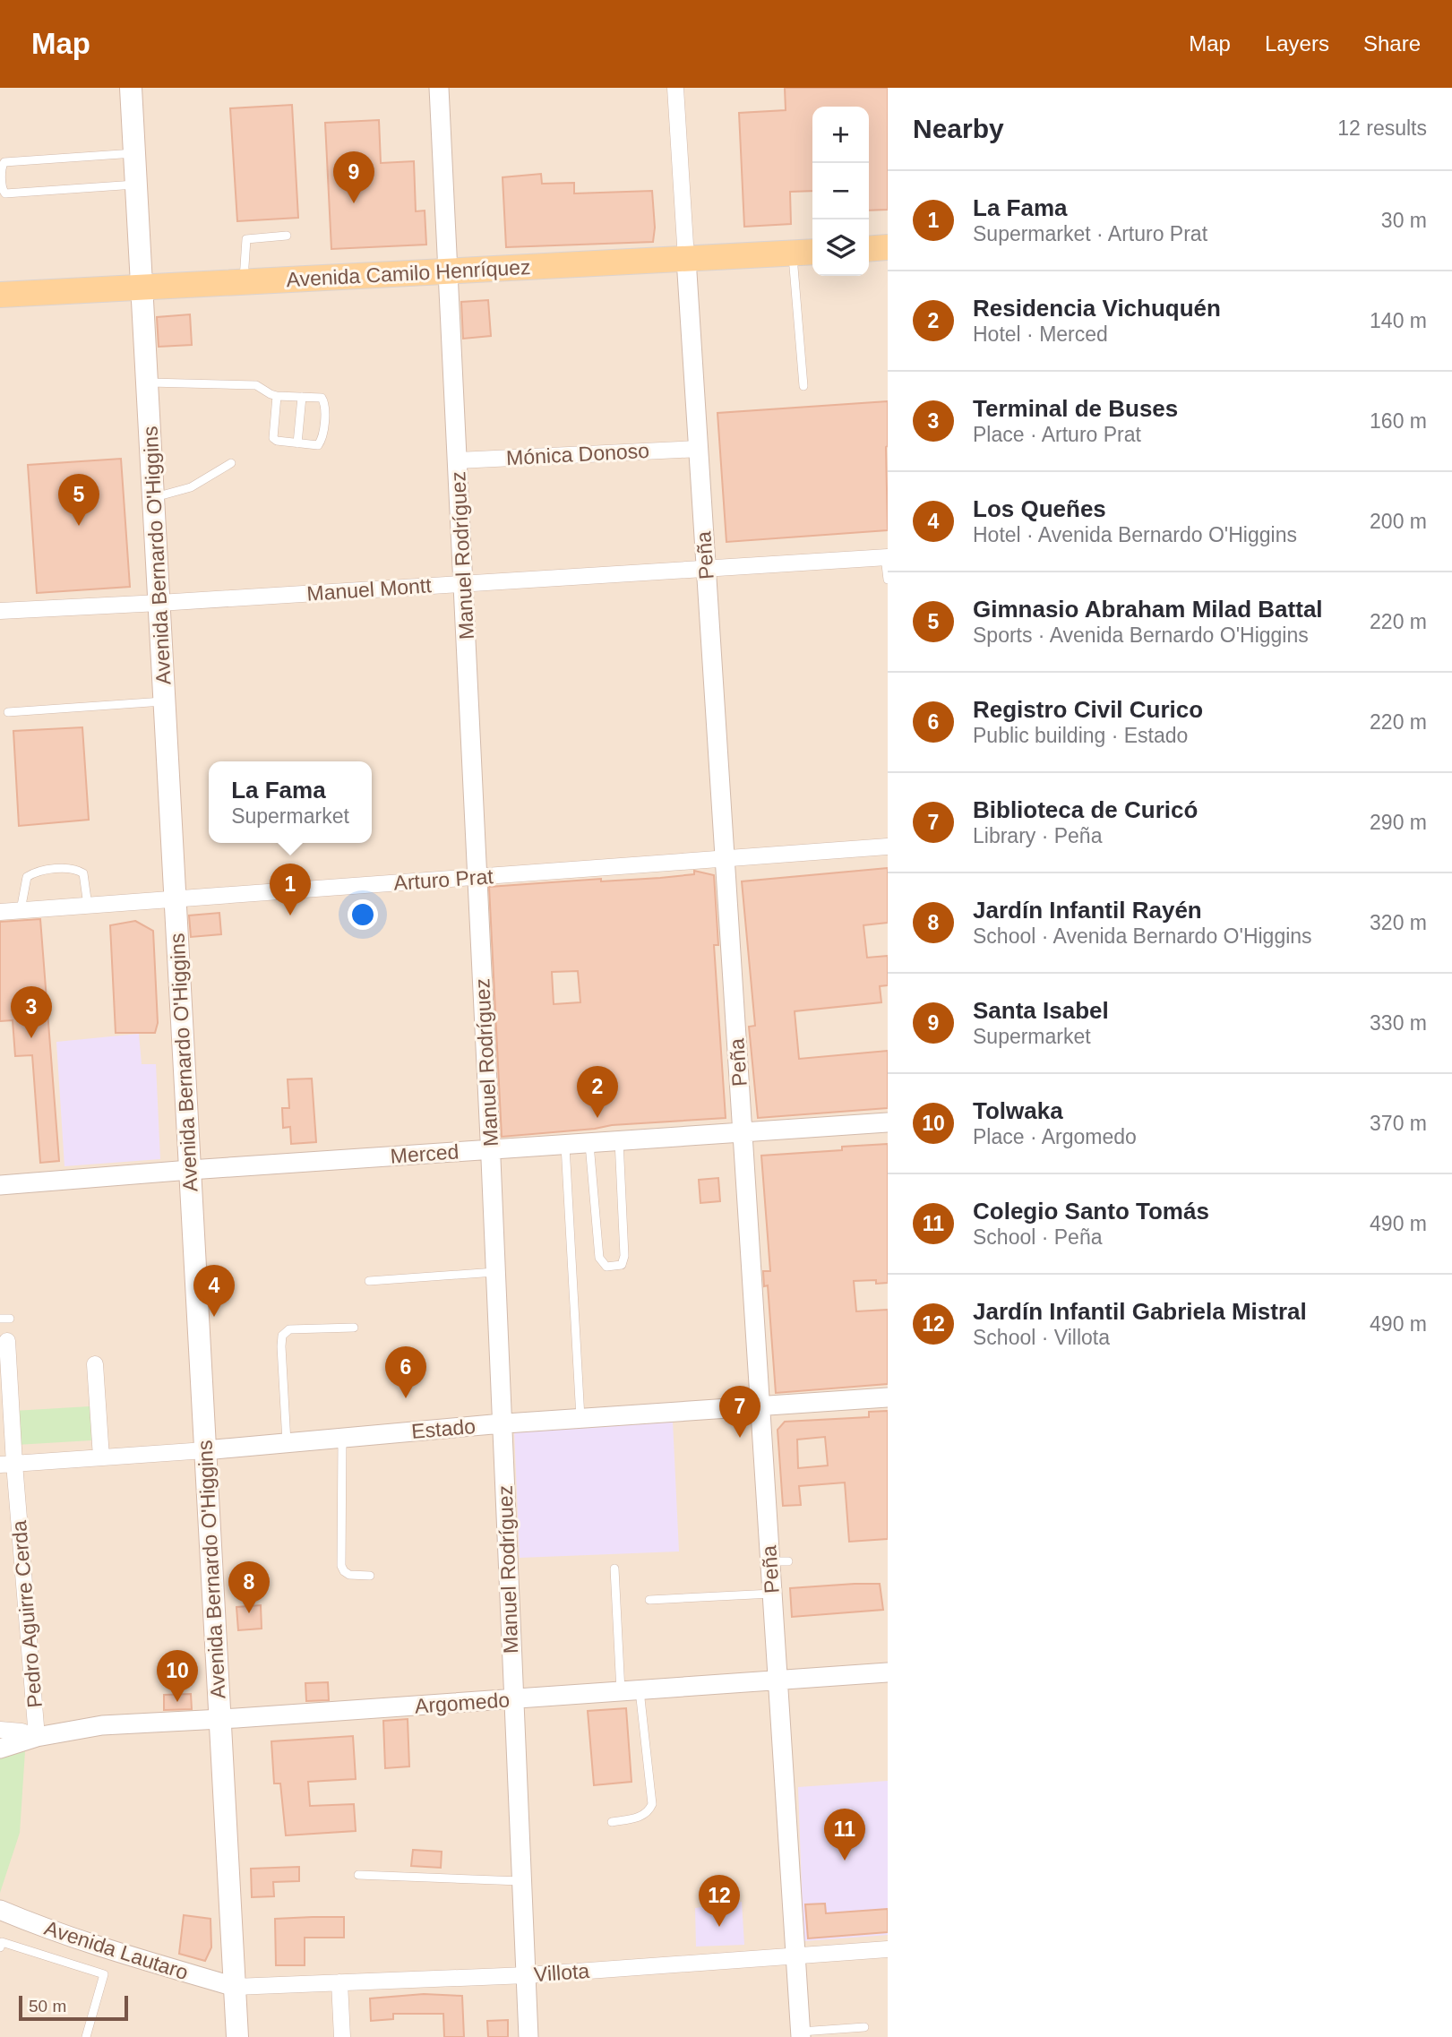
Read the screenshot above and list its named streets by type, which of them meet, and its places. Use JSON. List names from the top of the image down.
{
  "streets": {
    "main road": ["Avenida Camilo Henríquez", "Avenida Bernardo O'Higgins"],
    "street": [
      "Mónica Donoso",
      "Manuel Rodríguez",
      "Peña",
      "Manuel Montt",
      "Arturo Prat",
      "Merced",
      "Estado",
      "Pedro Aguirre Cerda",
      "Argomedo",
      "Avenida Lautaro",
      "Villota"
    ]
  },
  "crossings": [
    ["Avenida Camilo Henríquez", "Avenida Bernardo O'Higgins"],
    ["Avenida Camilo Henríquez", "Manuel Rodríguez"],
    ["Avenida Camilo Henríquez", "Peña"],
    ["Mónica Donoso", "Manuel Rodríguez"],
    ["Mónica Donoso", "Peña"],
    ["Avenida Bernardo O'Higgins", "Manuel Montt"],
    ["Avenida Bernardo O'Higgins", "Arturo Prat"],
    ["Avenida Bernardo O'Higgins", "Merced"],
    ["Avenida Bernardo O'Higgins", "Estado"],
    ["Avenida Bernardo O'Higgins", "Argomedo"],
    ["Avenida Bernardo O'Higgins", "Avenida Lautaro"],
    ["Avenida Bernardo O'Higgins", "Villota"],
    ["Manuel Rodríguez", "Manuel Montt"],
    ["Manuel Rodríguez", "Arturo Prat"],
    ["Manuel Rodríguez", "Merced"],
    ["Manuel Rodríguez", "Estado"],
    ["Manuel Rodríguez", "Argomedo"],
    ["Manuel Rodríguez", "Villota"],
    ["Peña", "Manuel Montt"],
    ["Peña", "Arturo Prat"],
    ["Peña", "Merced"],
    ["Peña", "Estado"],
    ["Peña", "Argomedo"],
    ["Peña", "Villota"],
    ["Estado", "Pedro Aguirre Cerda"],
    ["Pedro Aguirre Cerda", "Argomedo"],
    ["Avenida Lautaro", "Villota"]
  ],
  "scale_bar": "50 m",
  "page": {
    "header": "Map",
    "nav": ["Map", "Layers", "Share"],
    "heading": ["Nearby", "12 results"],
    "map_buttons": ["+", "−"],
    "pins": [
      "9",
      "5",
      "1",
      "3",
      "2",
      "4",
      "6",
      "7",
      "8",
      "10",
      "11",
      "12"
    ],
    "list": [
      {
        "mark": "1",
        "name": "La Fama",
        "note": "Supermarket · Arturo Prat",
        "value": "30 m"
      },
      {
        "mark": "2",
        "name": "Residencia Vichuquén",
        "note": "Hotel · Merced",
        "value": "140 m"
      },
      {
        "mark": "3",
        "name": "Terminal de Buses",
        "note": "Place · Arturo Prat",
        "value": "160 m"
      },
      {
        "mark": "4",
        "name": "Los Queñes",
        "note": "Hotel · Avenida Bernardo O'Higgins",
        "value": "200 m"
      },
      {
        "mark": "5",
        "name": "Gimnasio Abraham Milad Battal",
        "note": "Sports · Avenida Bernardo O'Higgins",
        "value": "220 m"
      },
      {
        "mark": "6",
        "name": "Registro Civil Curico",
        "note": "Public building · Estado",
        "value": "220 m"
      },
      {
        "mark": "7",
        "name": "Biblioteca de Curicó",
        "note": "Library · Peña",
        "value": "290 m"
      },
      {
        "mark": "8",
        "name": "Jardín Infantil Rayén",
        "note": "School · Avenida Bernardo O'Higgins",
        "value": "320 m"
      },
      {
        "mark": "9",
        "name": "Santa Isabel",
        "note": "Supermarket",
        "value": "330 m"
      },
      {
        "mark": "10",
        "name": "Tolwaka",
        "note": "Place · Argomedo",
        "value": "370 m"
      },
      {
        "mark": "11",
        "name": "Colegio Santo Tomás",
        "note": "School · Peña",
        "value": "490 m"
      },
      {
        "mark": "12",
        "name": "Jardín Infantil Gabriela Mistral",
        "note": "School · Villota",
        "value": "490 m"
      }
    ],
    "popup": ["La Fama", "Supermarket"],
    "scale": "50 m"
  }
}
